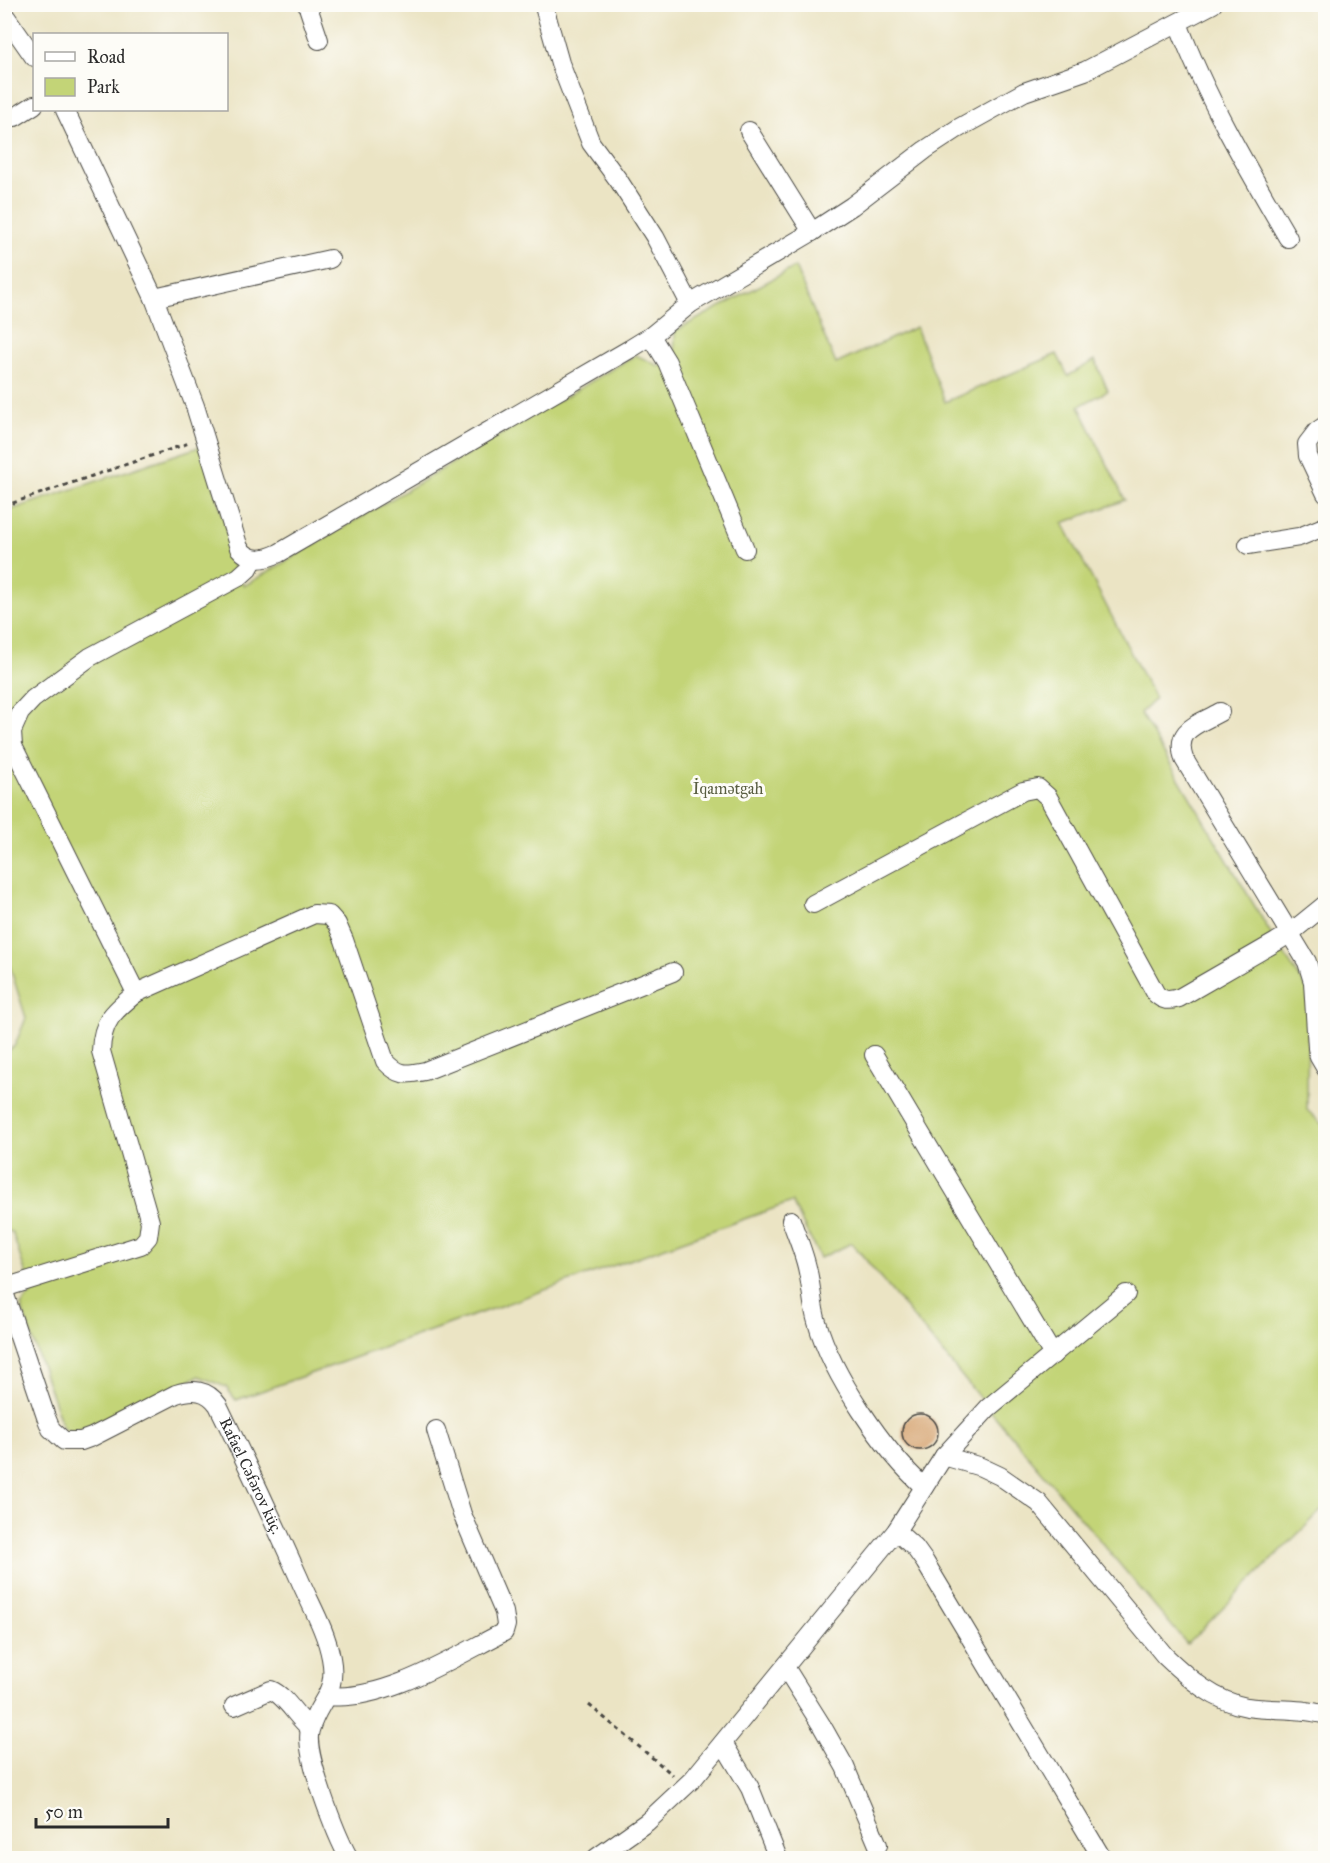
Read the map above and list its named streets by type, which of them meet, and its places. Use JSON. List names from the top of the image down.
{
  "streets": {
    "street": ["Rafael Cəfərov küç."]
  },
  "parks": ["İqamətgah"],
  "legend": ["Road", "Park"],
  "scale_bar": "50 m"
}
